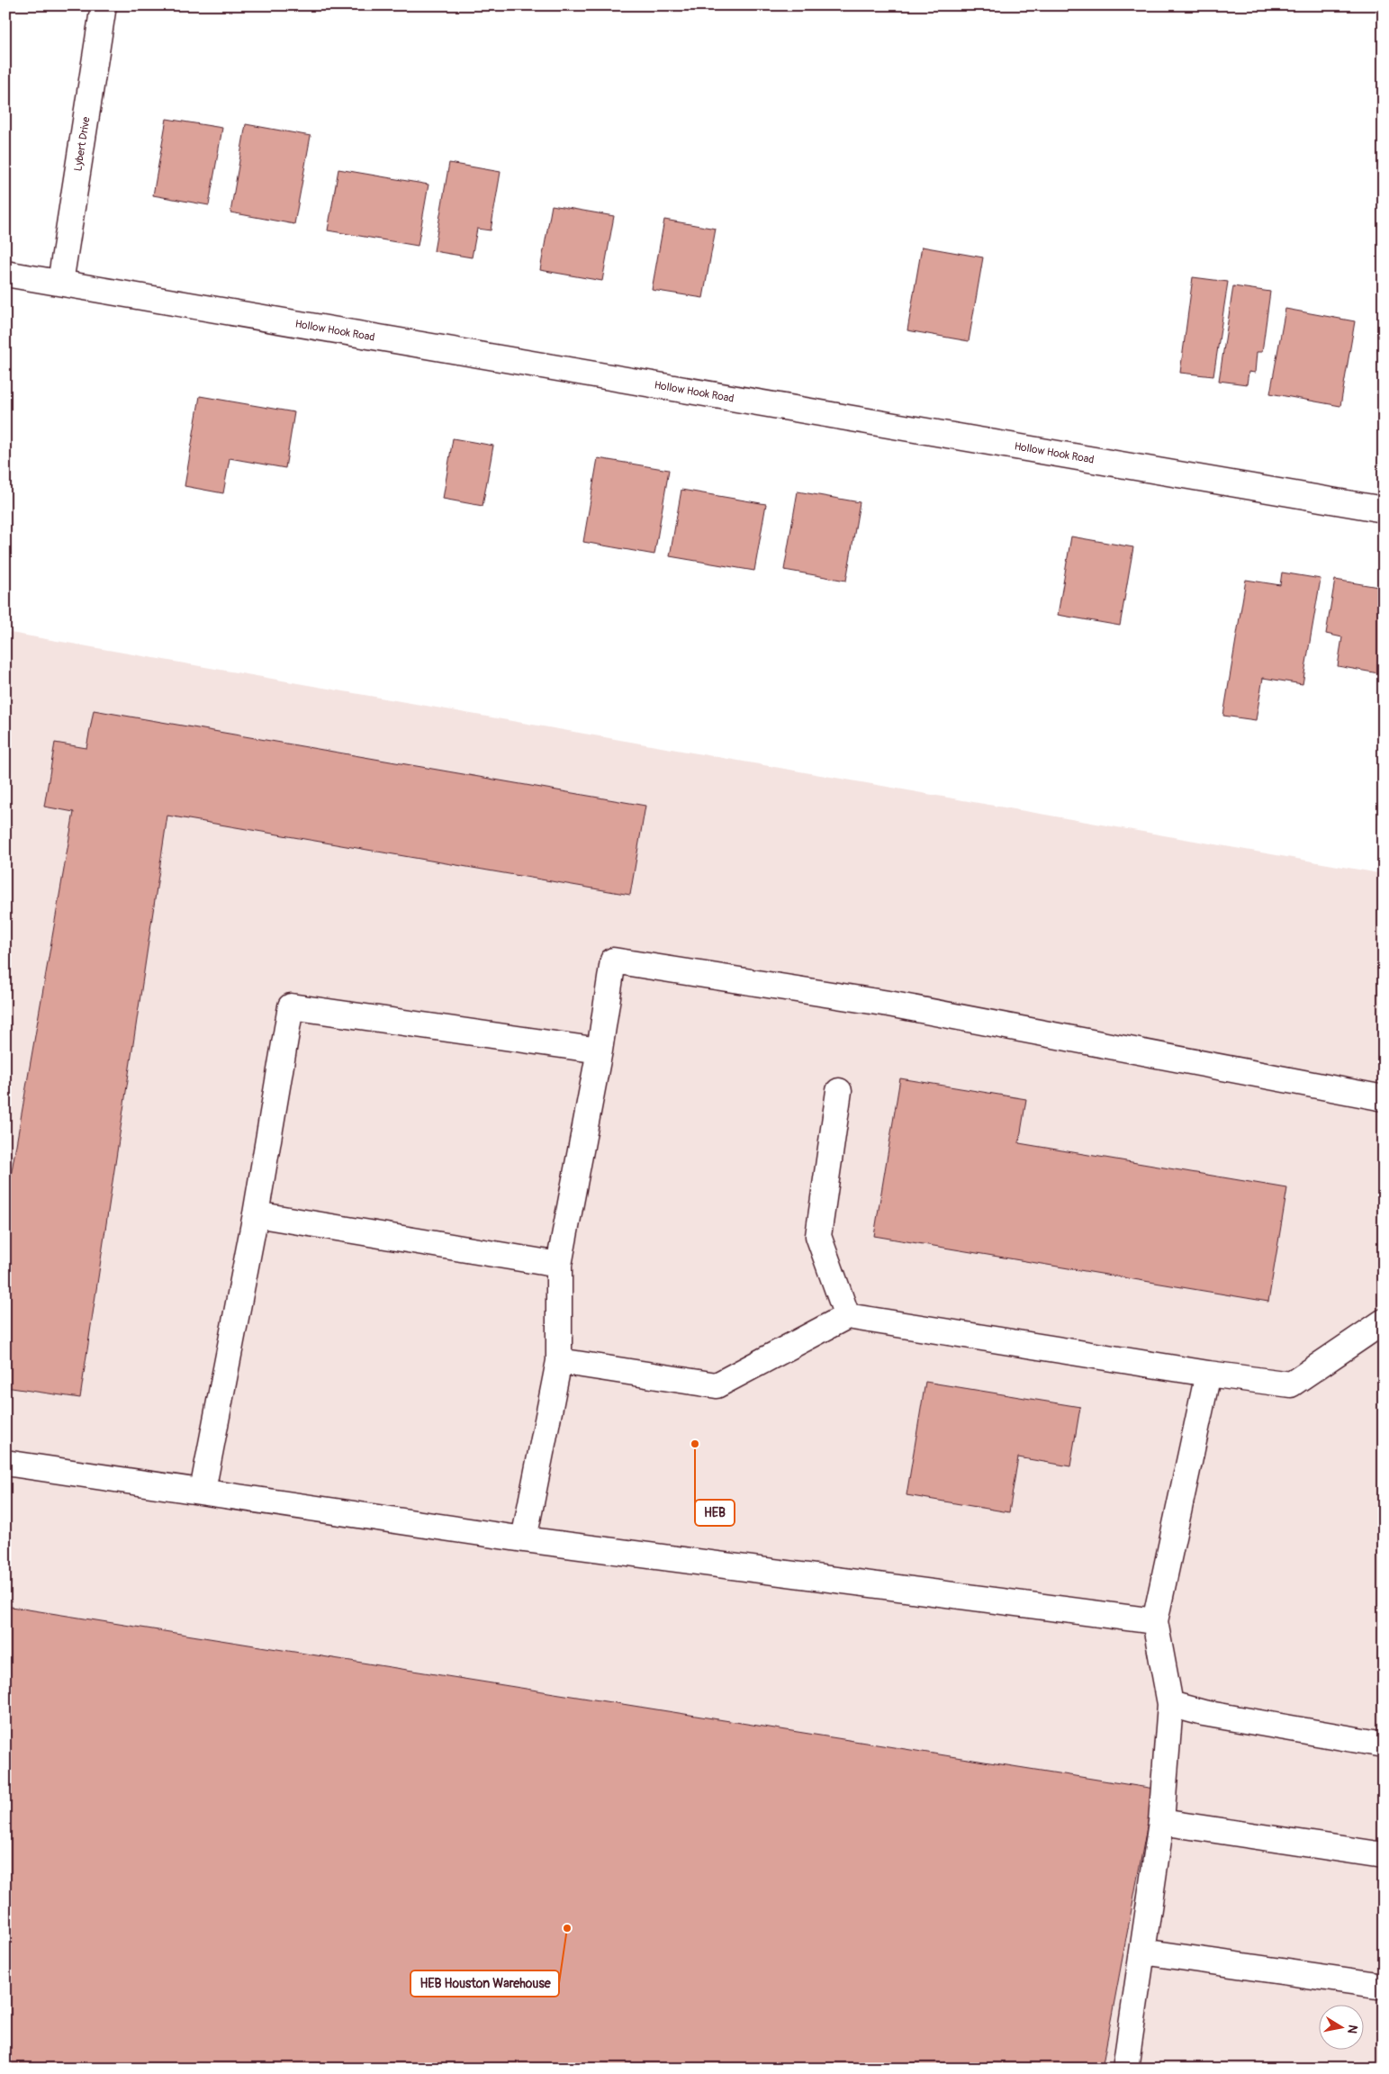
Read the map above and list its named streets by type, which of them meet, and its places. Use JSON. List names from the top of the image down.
{
  "streets": {
    "street": ["Lybert Drive", "Hollow Hook Road"]
  },
  "crossings": [
    ["Lybert Drive", "Hollow Hook Road"]
  ],
  "places": ["HEB", "HEB Houston Warehouse"],
  "north": "right"
}
